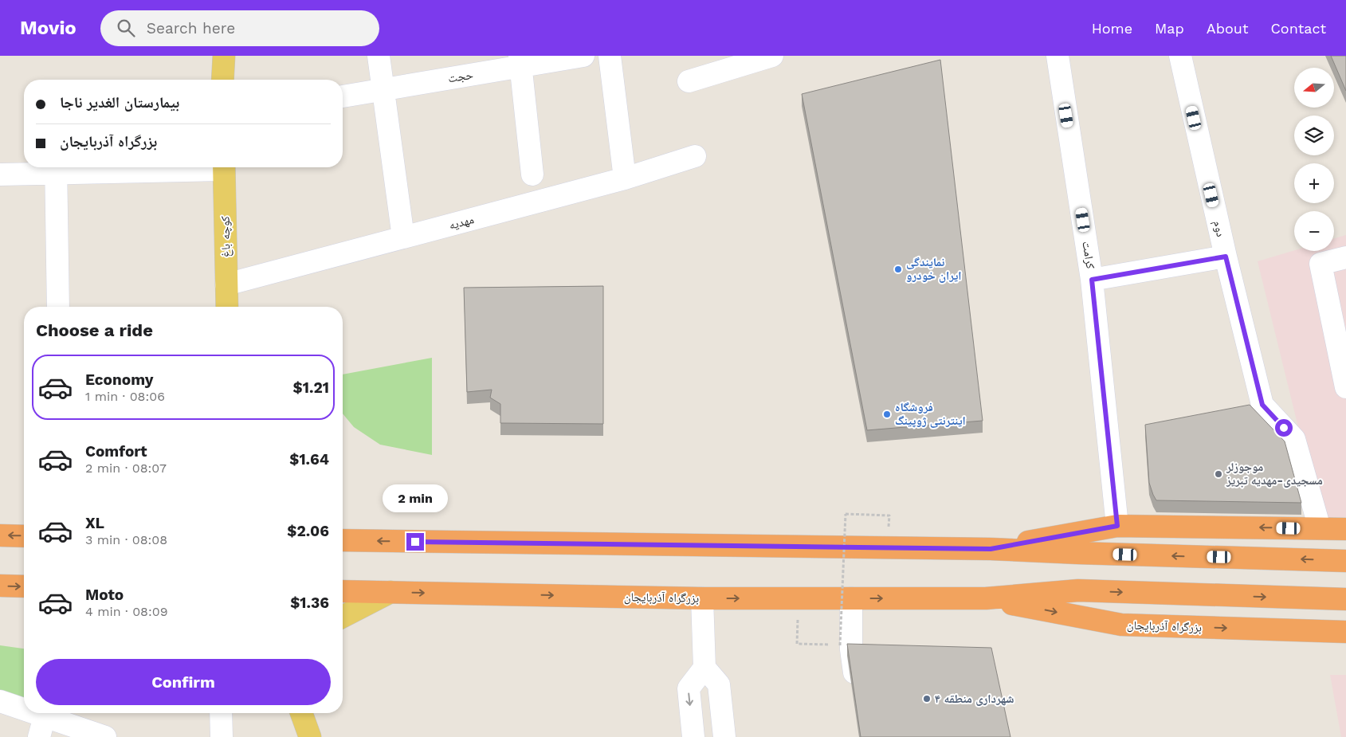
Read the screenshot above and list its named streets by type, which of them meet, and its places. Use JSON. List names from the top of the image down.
{
  "streets": {
    "highway": ["بزرگراه آذربایجان"],
    "main road": ["کوچه باغ"],
    "street": [
      "حجت",
      "مهدیه",
      "دوم",
      "کرامت"
    ]
  },
  "crossings": [
    ["مهدیه", "کوچه باغ"]
  ],
  "places": [
    "نمایندگی ایران خودرو",
    "فروشگاه اینترنتی ژوپینگ",
    "موجوزلر مسجیدی-مهدیه تبریز",
    "شهرداری منطقه ۴"
  ],
  "north": "left",
  "page": {
    "header": "Movio",
    "search": "Search here",
    "nav": [
      "Home",
      "Map",
      "About",
      "Contact"
    ],
    "map_buttons": ["+", "−"],
    "banner": ["بیمارستان الغدیر ناجا", "بزرگراه آذربایجان"],
    "heading": "Choose a ride",
    "list": [
      {
        "name": "Economy",
        "note": "1 min · 08:06",
        "value": "$1.21"
      },
      {
        "name": "Comfort",
        "note": "2 min · 08:07",
        "value": "$1.64"
      },
      {
        "name": "XL",
        "note": "3 min · 08:08",
        "value": "$2.06"
      },
      {
        "name": "Moto",
        "note": "4 min · 08:09",
        "value": "$1.36"
      }
    ],
    "bubble": "2 min",
    "buttons": "Confirm"
  }
}
